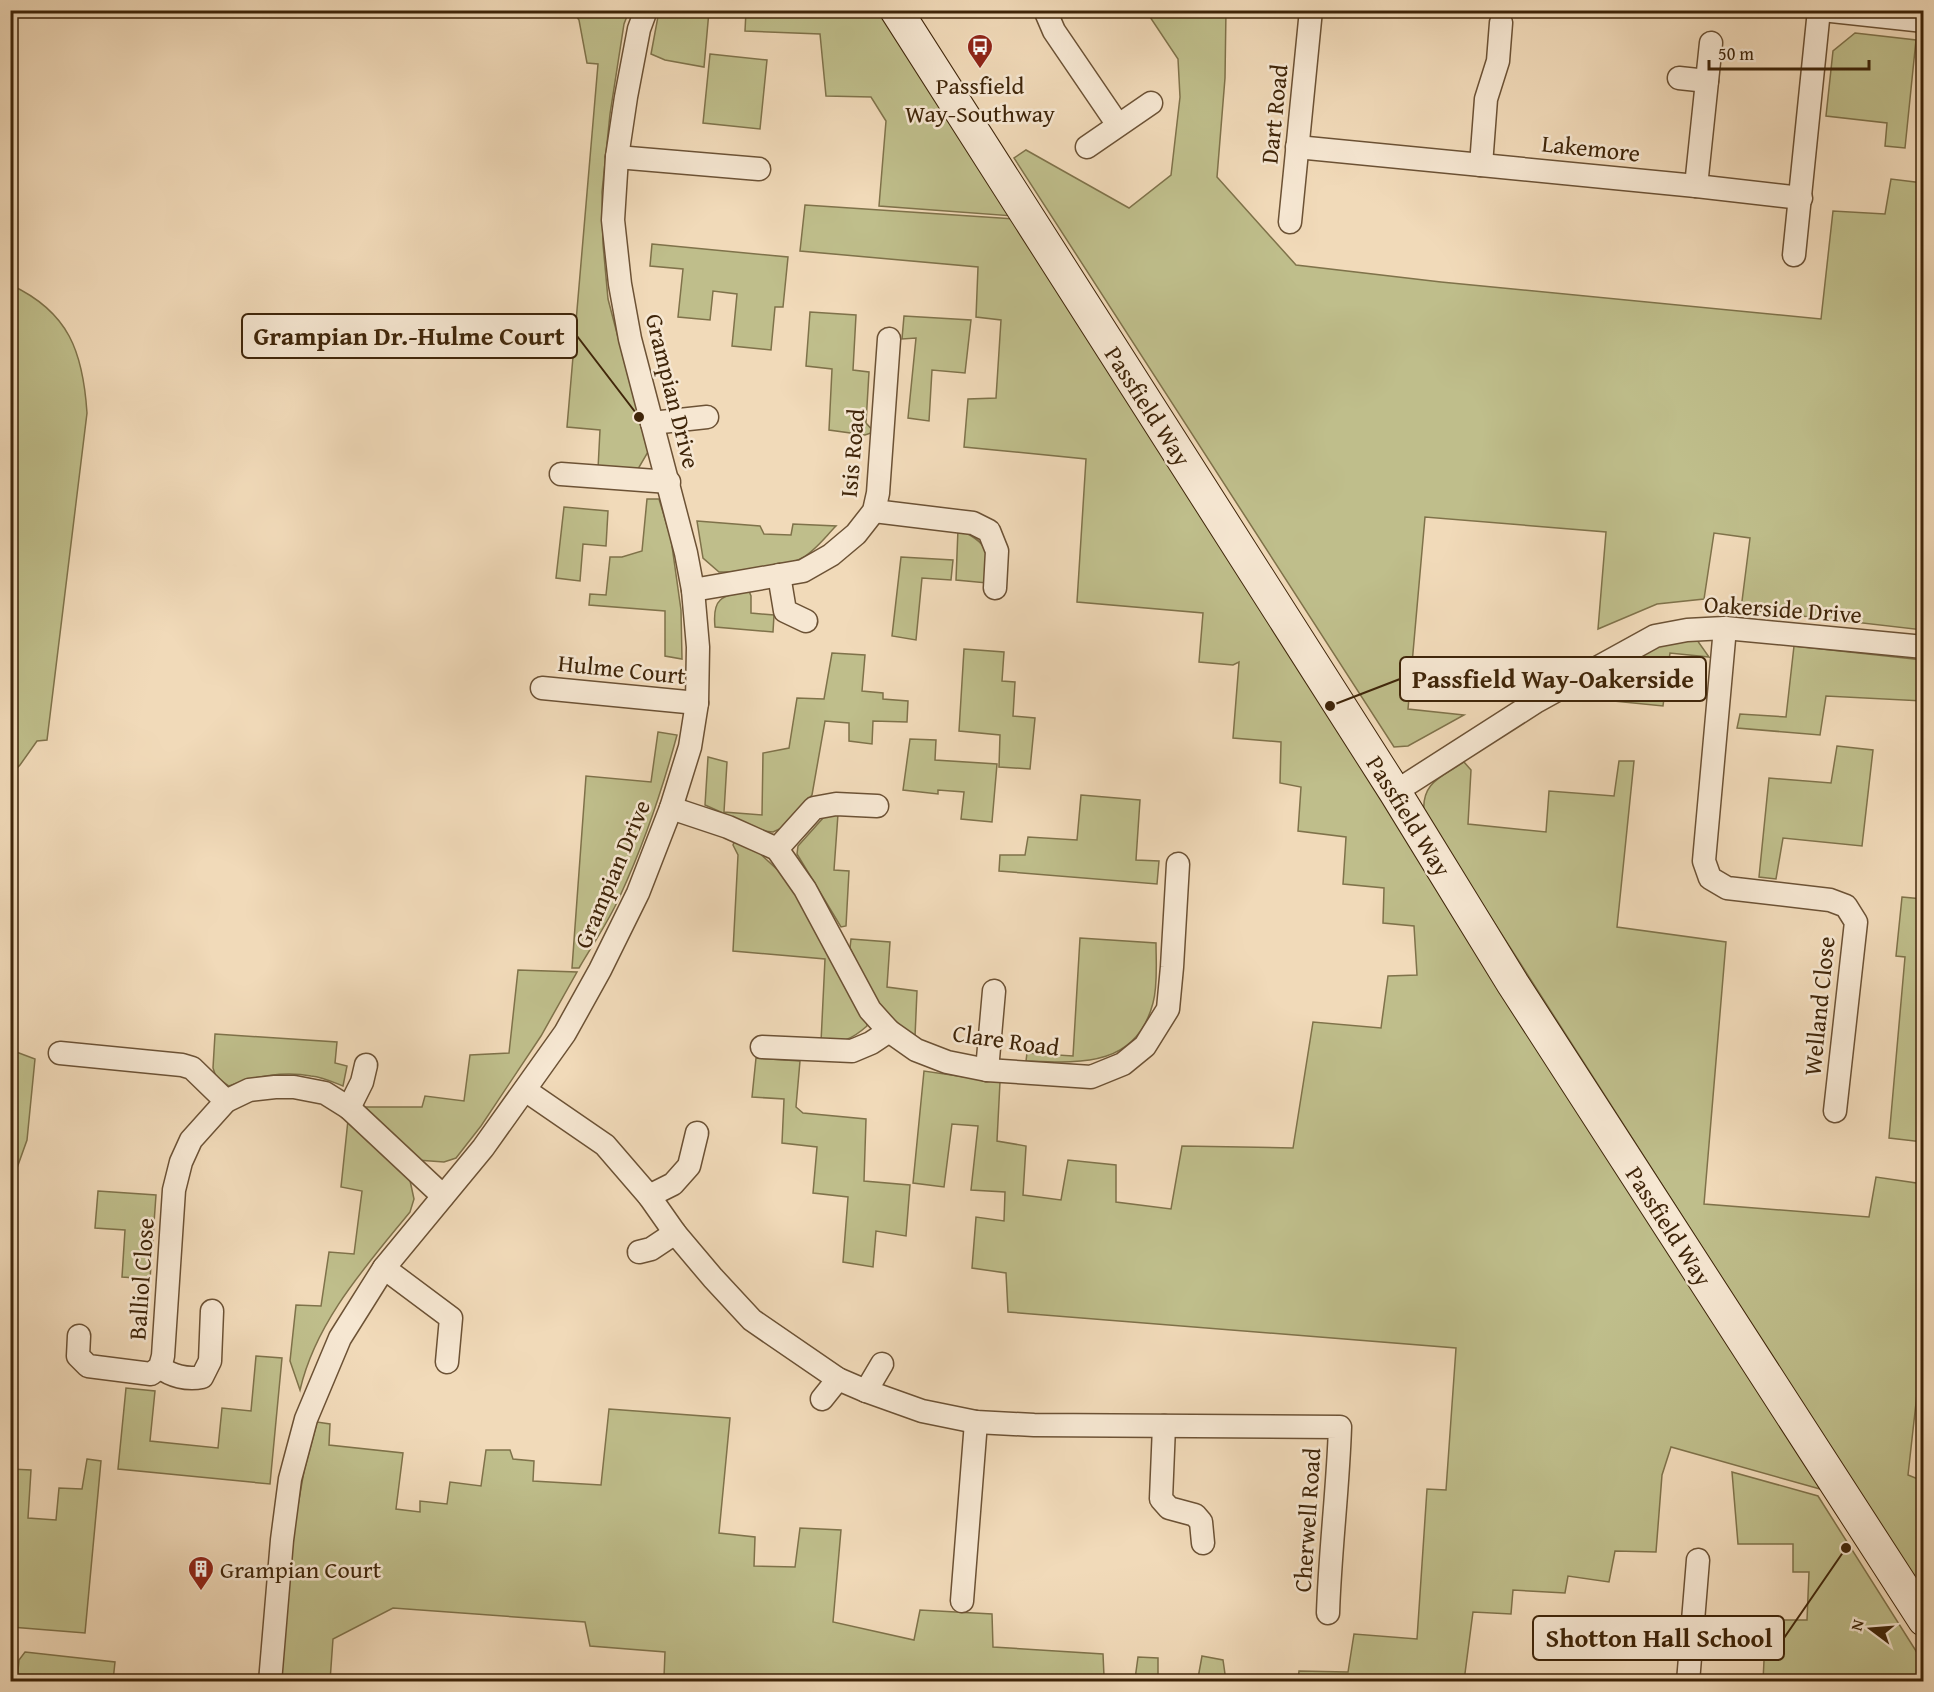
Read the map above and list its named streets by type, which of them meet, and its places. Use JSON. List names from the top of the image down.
{
  "streets": {
    "street": [
      "Dart Road",
      "Lakemore",
      "Grampian Drive",
      "Passfield Way",
      "Isis Road",
      "Oakerside Drive",
      "Hulme Court",
      "Welland Close",
      "Clare Road",
      "Balliol Close",
      "Cherwell Road"
    ]
  },
  "crossings": [
    ["Dart Road", "Lakemore"],
    ["Grampian Drive", "Isis Road"],
    ["Grampian Drive", "Hulme Court"],
    ["Grampian Drive", "Balliol Close"],
    ["Grampian Drive", "Cherwell Road"],
    ["Passfield Way", "Oakerside Drive"],
    ["Oakerside Drive", "Welland Close"]
  ],
  "places": {
    "bus stop": ["Passfield Way-Southway"],
    "other": ["Grampian Dr.-Hulme Court", "Passfield Way-Oakerside", "Shotton Hall School"],
    "building": ["Grampian Court"]
  },
  "scale_bar": "50 m",
  "north": "left"
}
